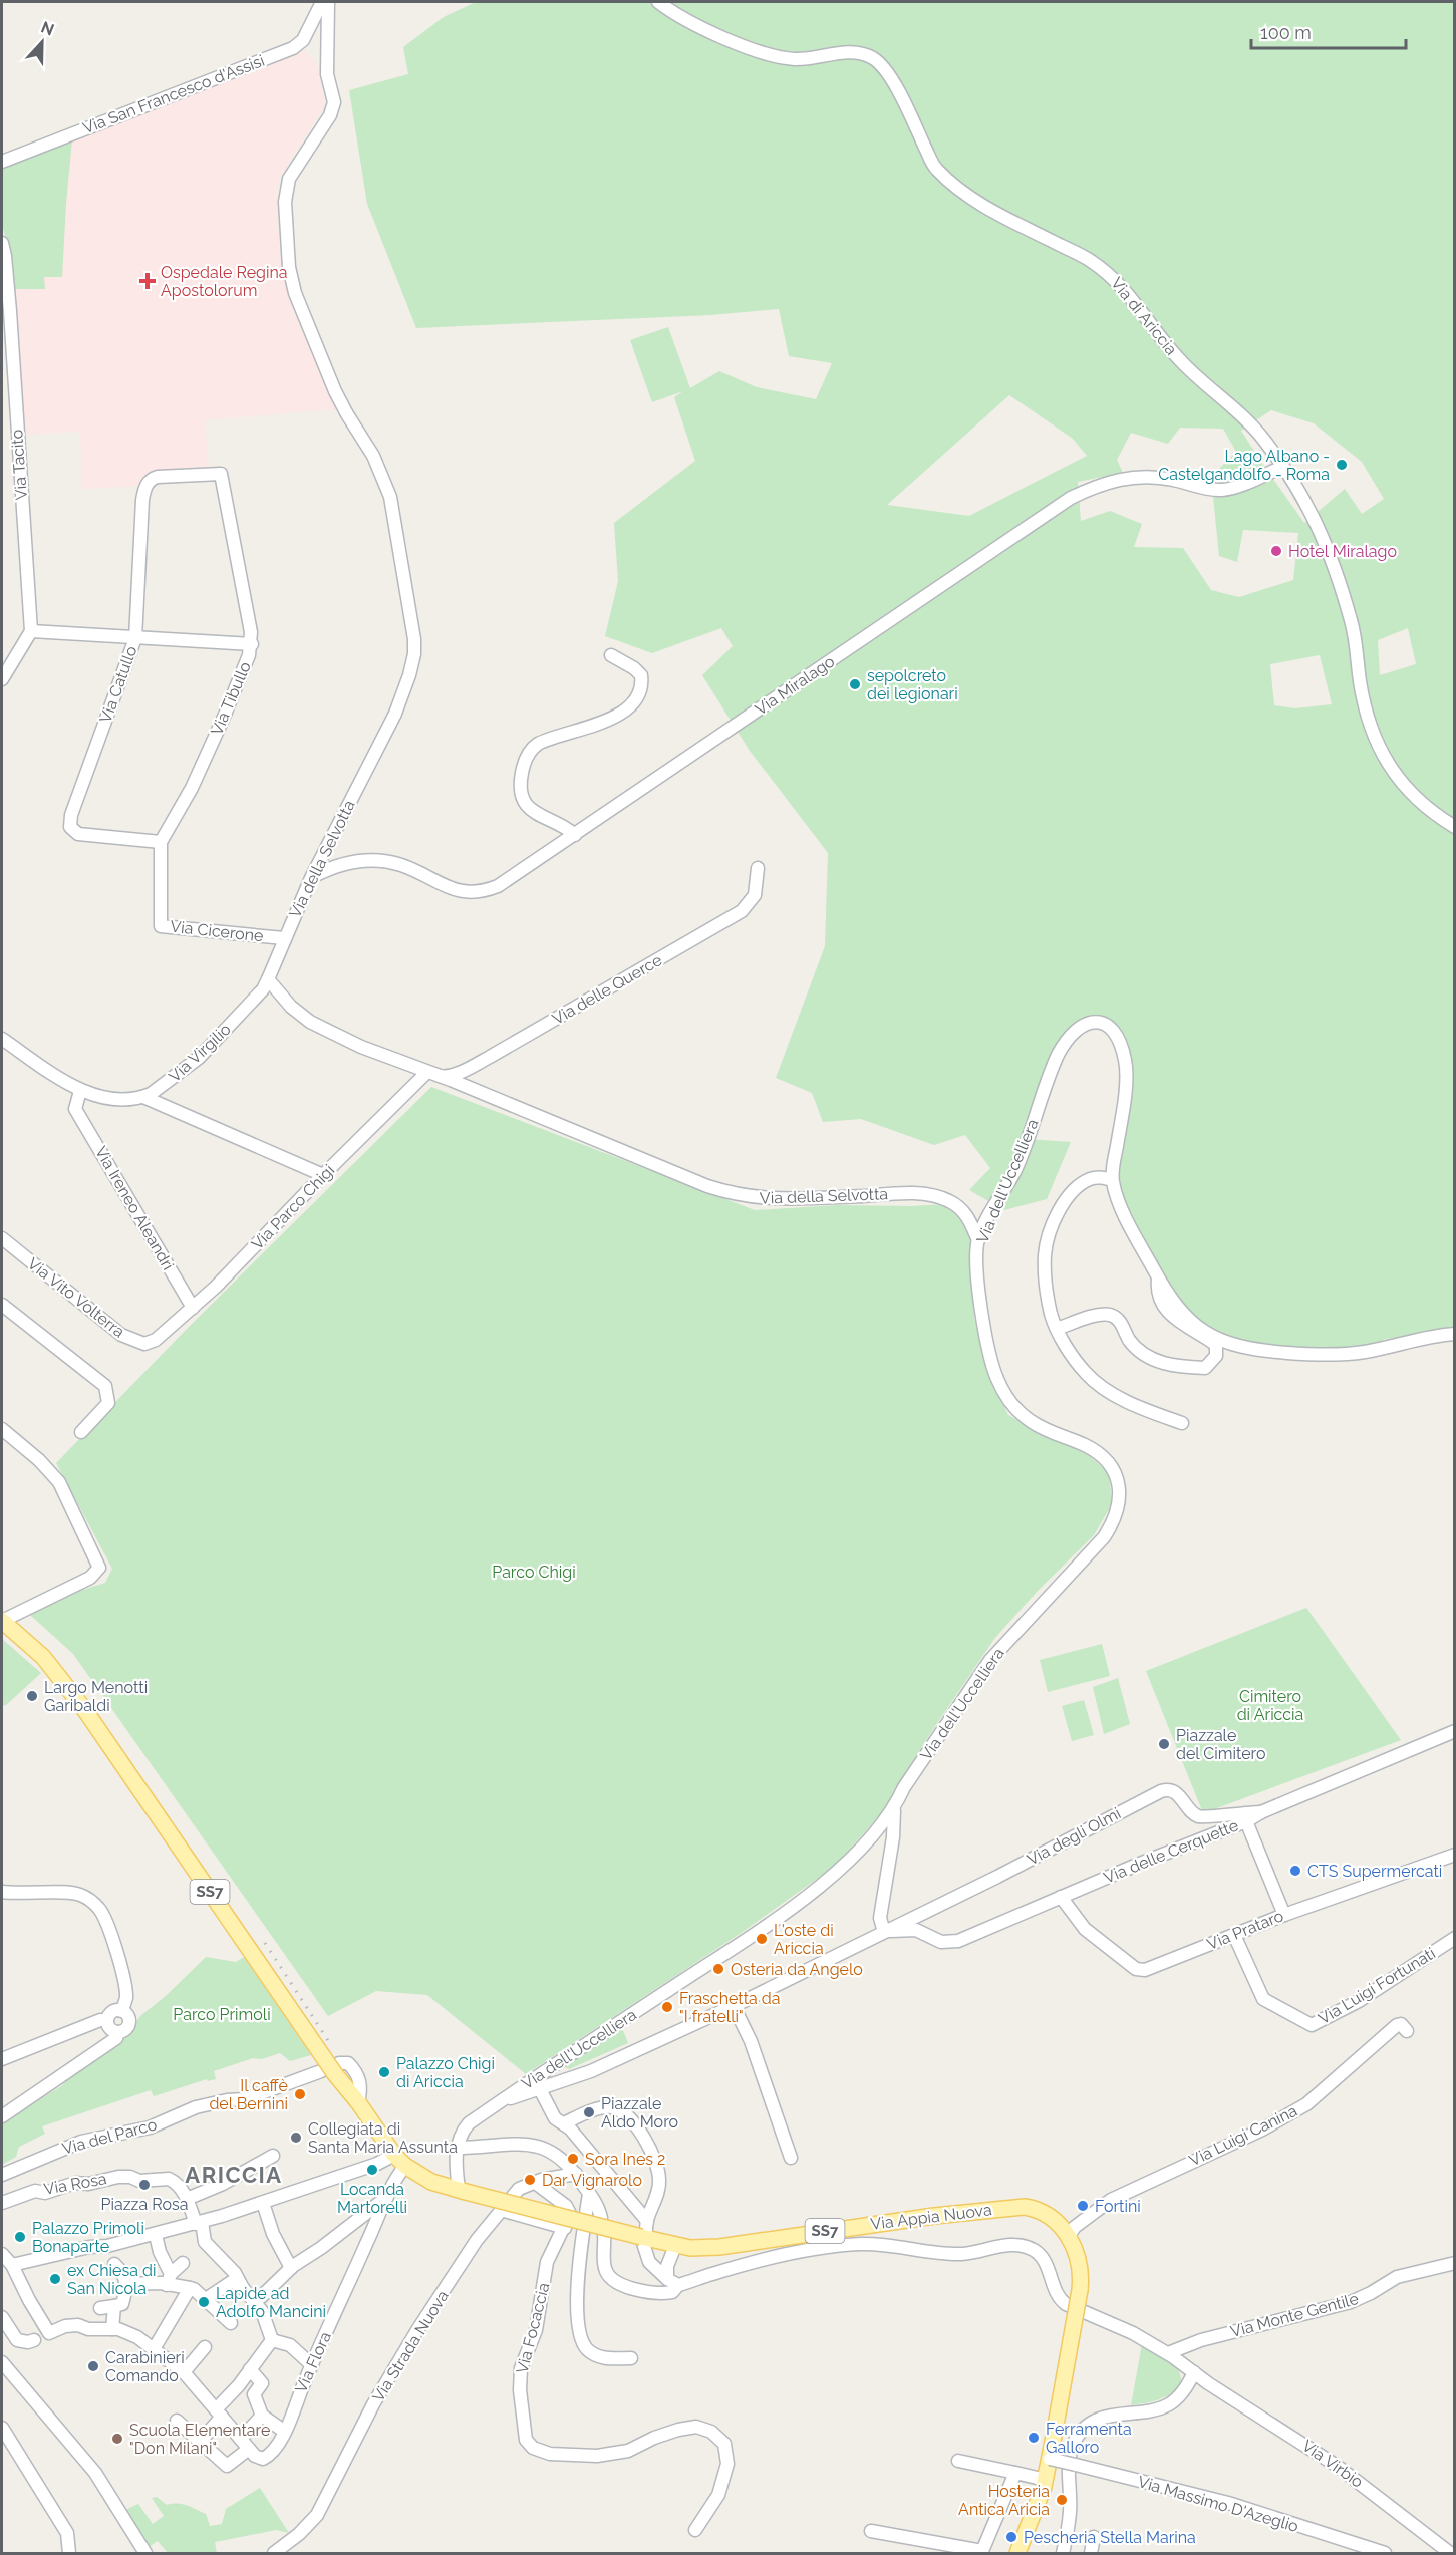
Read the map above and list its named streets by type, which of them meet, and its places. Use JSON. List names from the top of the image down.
{
  "streets": {
    "main road": ["SS7", "Via Appia Nuova"],
    "street": [
      "Via San Francesco d'Assisi",
      "Via di Ariccia",
      "Via Tacito",
      "Via Catullo",
      "Via Miralago",
      "Via Tibullo",
      "Via della Selvotta",
      "Via Cicerone",
      "Via delle Querce",
      "Via Virgilio",
      "Via dell'Uccelliera",
      "Via Parco Chigi",
      "Via Ireneo Aleandri",
      "Via Vito Volterra",
      "Via degli Olmi",
      "Via delle Cerquette",
      "Via Prataro",
      "Via Luigi Fortunati",
      "Via Luigi Canina",
      "Via del Parco",
      "Via Rosa",
      "Via Monte Gentile",
      "Via Focaccia",
      "Via Strada Nuova",
      "Via Flora",
      "Via Virbio",
      "Via Massimo D'Azeglio"
    ]
  },
  "crossings": [
    ["Via di Ariccia", "Via Miralago"],
    ["Via Catullo", "Via Tibullo"],
    ["Via Catullo", "Via Cicerone"],
    ["Via Miralago", "Via della Selvotta"],
    ["Via Tibullo", "Via Cicerone"],
    ["Via della Selvotta", "Via Cicerone"],
    ["Via della Selvotta", "Via delle Querce"],
    ["Via della Selvotta", "Via Virgilio"],
    ["Via della Selvotta", "Via dell'Uccelliera"],
    ["Via della Selvotta", "Via Parco Chigi"],
    ["Via delle Querce", "Via Parco Chigi"],
    ["Via Virgilio", "Via Ireneo Aleandri"],
    ["Via dell'Uccelliera", "Via degli Olmi"],
    ["Via Parco Chigi", "Via Ireneo Aleandri"],
    ["Via Parco Chigi", "Via Vito Volterra"],
    ["Via degli Olmi", "Via delle Cerquette"],
    ["Via delle Cerquette", "Via Prataro"],
    ["SS7", "Via del Parco"],
    ["SS7", "Via Appia Nuova"],
    ["Via Prataro", "Via Luigi Fortunati"],
    ["Via Luigi Canina", "Via Appia Nuova"],
    ["Via del Parco", "Via Appia Nuova"],
    ["Via Appia Nuova", "Via Flora"],
    ["Via Appia Nuova", "Via Massimo D'Azeglio"],
    ["Via Monte Gentile", "Via Virbio"]
  ],
  "districts": ["ARICCIA"],
  "parks": ["Parco Chigi", "Cimitero di Ariccia", "Parco Primoli"],
  "places": {
    "health": ["Ospedale Regina Apostolorum"],
    "other": [
      "Lago Albano - Castelgandolfo - Roma",
      "Hotel Miralago",
      "sepolcreto dei legionari",
      "Largo Menotti Garibaldi",
      "Piazzale del Cimitero",
      "CTS Supermercati",
      "L'oste di Ariccia",
      "Osteria da Angelo",
      "Fraschetta da \"I fratelli\"",
      "Palazzo Chigi di Ariccia",
      "Il caffè del Bernini",
      "Piazzale Aldo Moro",
      "Collegiata di Santa Maria Assunta",
      "Sora Ines 2",
      "Locanda Martorelli",
      "Dar Vignarolo",
      "Piazza Rosa",
      "Fortini",
      "Palazzo Primoli Bonaparte",
      "ex Chiesa di San Nicola",
      "Lapide ad Adolfo Mancini",
      "Carabinieri Comando",
      "Ferramenta Galloro",
      "Scuola Elementare \"Don Milani\"",
      "Hosteria Antica Aricia",
      "Pescheria Stella Marina"
    ]
  },
  "scale_bar": "100 m",
  "north": "top"
}
